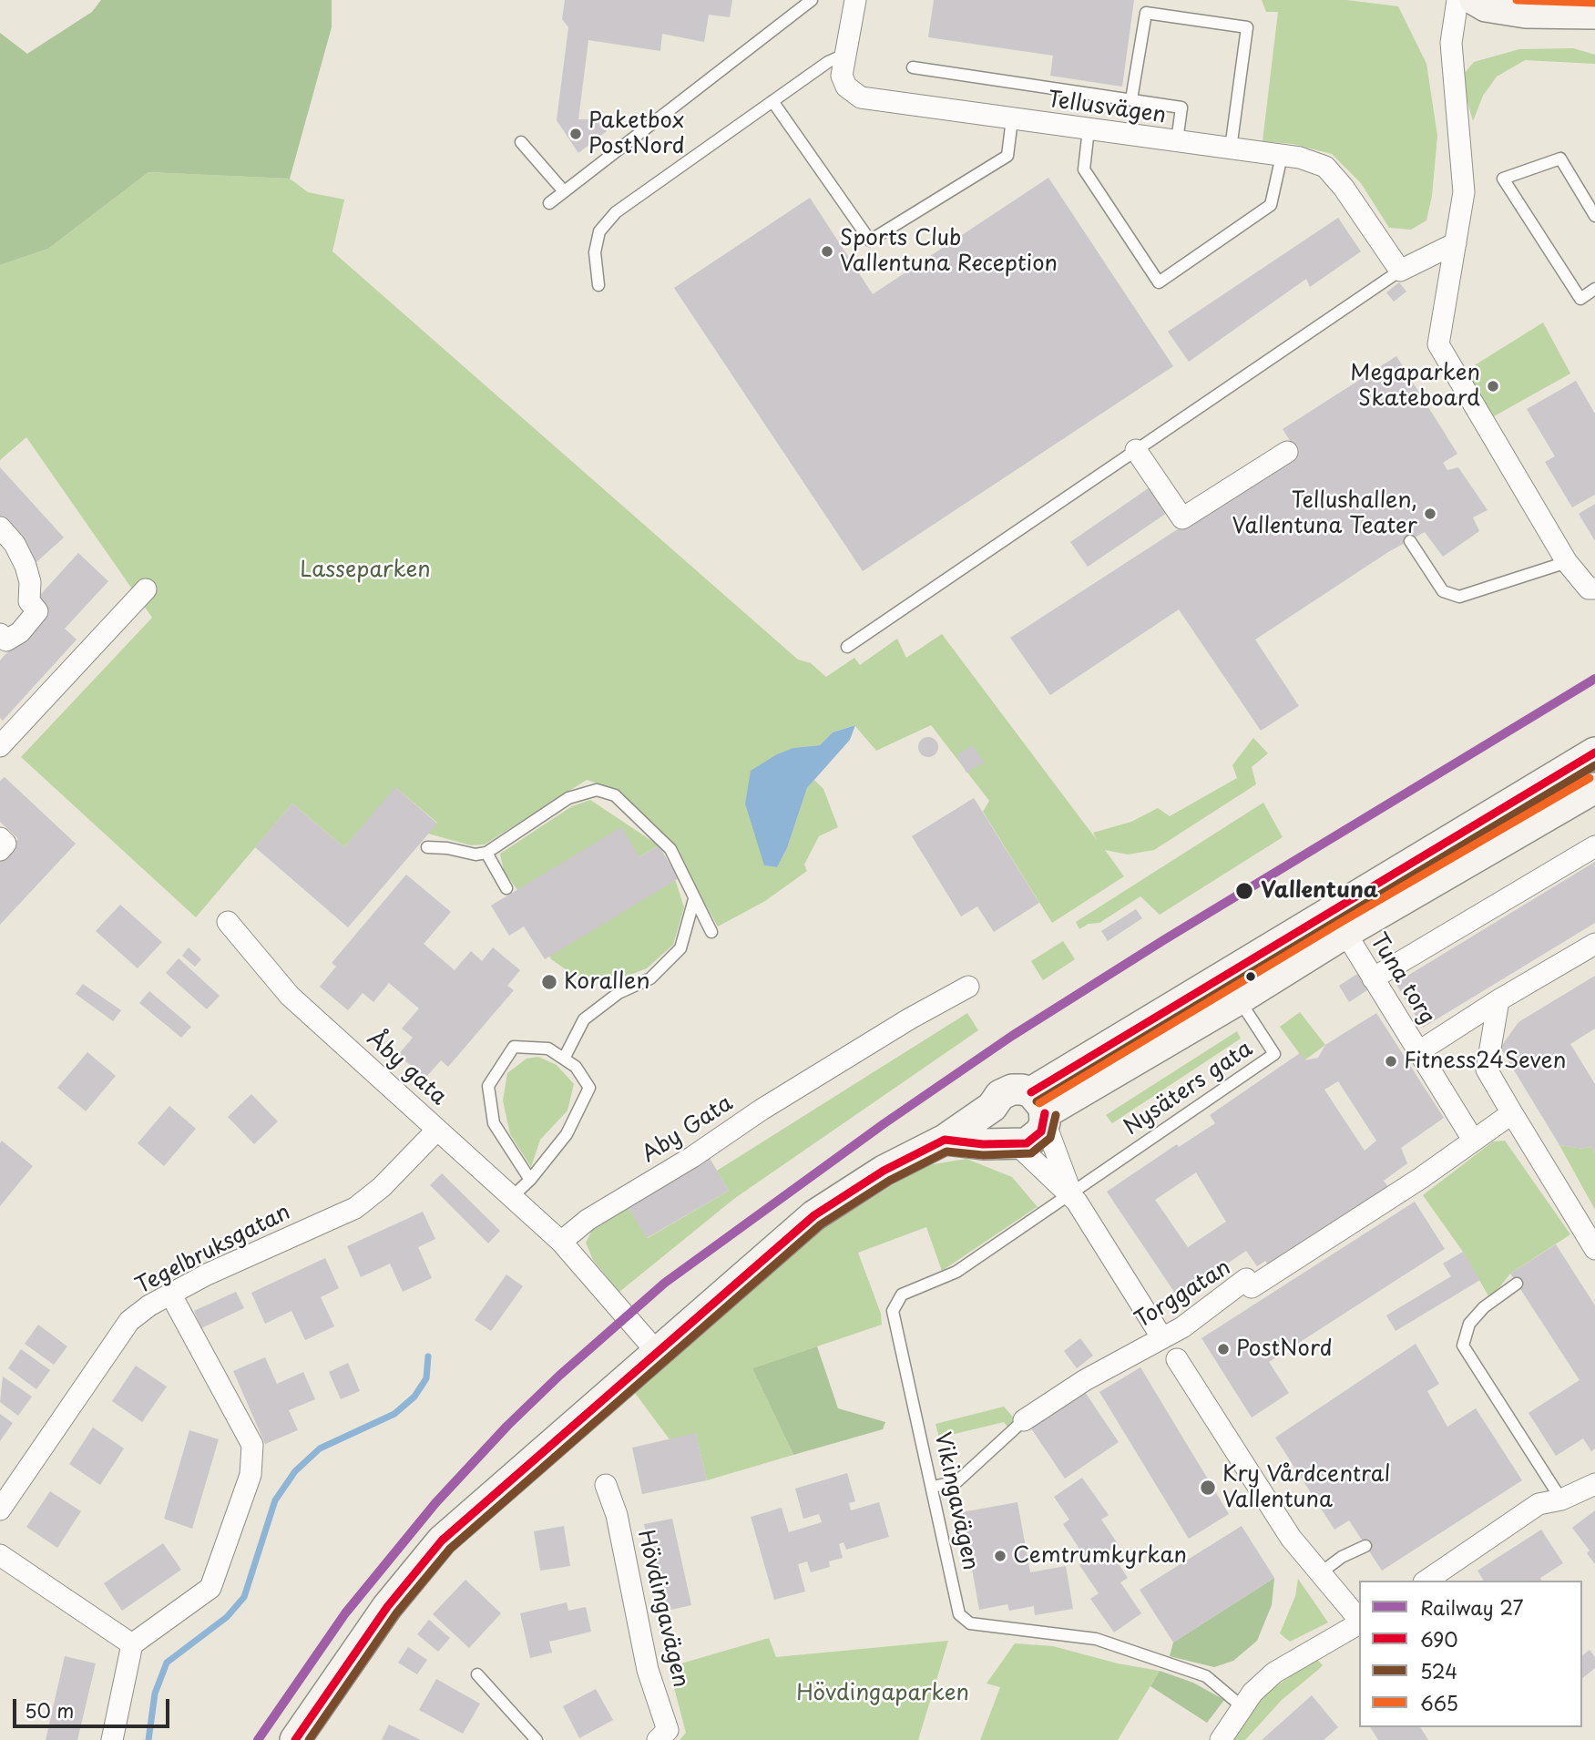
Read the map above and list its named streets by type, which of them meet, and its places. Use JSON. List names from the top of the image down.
{
  "streets": {
    "street": [
      "Tellusvägen",
      "Tuna torg",
      "Åby gata",
      "Aby Gata",
      "Tegelbruksgatan",
      "Torggatan",
      "Hövdingavägen"
    ],
    "lane": ["Nysäters gata", "Vikingavägen"]
  },
  "crossings": [
    ["Tuna torg", "Torggatan"],
    ["Åby gata", "Aby Gata"],
    ["Åby gata", "Tegelbruksgatan"],
    ["Nysäters gata", "Vikingavägen"],
    ["Torggatan", "Vikingavägen"]
  ],
  "parks": ["Lasseparken", "Hövdingaparken"],
  "places": [
    "Paketbox PostNord",
    "Sports Club Vallentuna Reception",
    "Megaparken Skateboard",
    "Tellushallen, Vallentuna Teater",
    "Vallentuna",
    "Korallen",
    "Fitness24Seven",
    "PostNord",
    "Kry Vårdcentral Vallentuna",
    "Cemtrumkyrkan"
  ],
  "lines": [
    "transit line 665",
    "rail line 27",
    "transit line 690",
    "transit line 524"
  ],
  "legend": [
    "Railway 27",
    "690",
    "524",
    "665"
  ],
  "scale_bar": "50 m"
}
